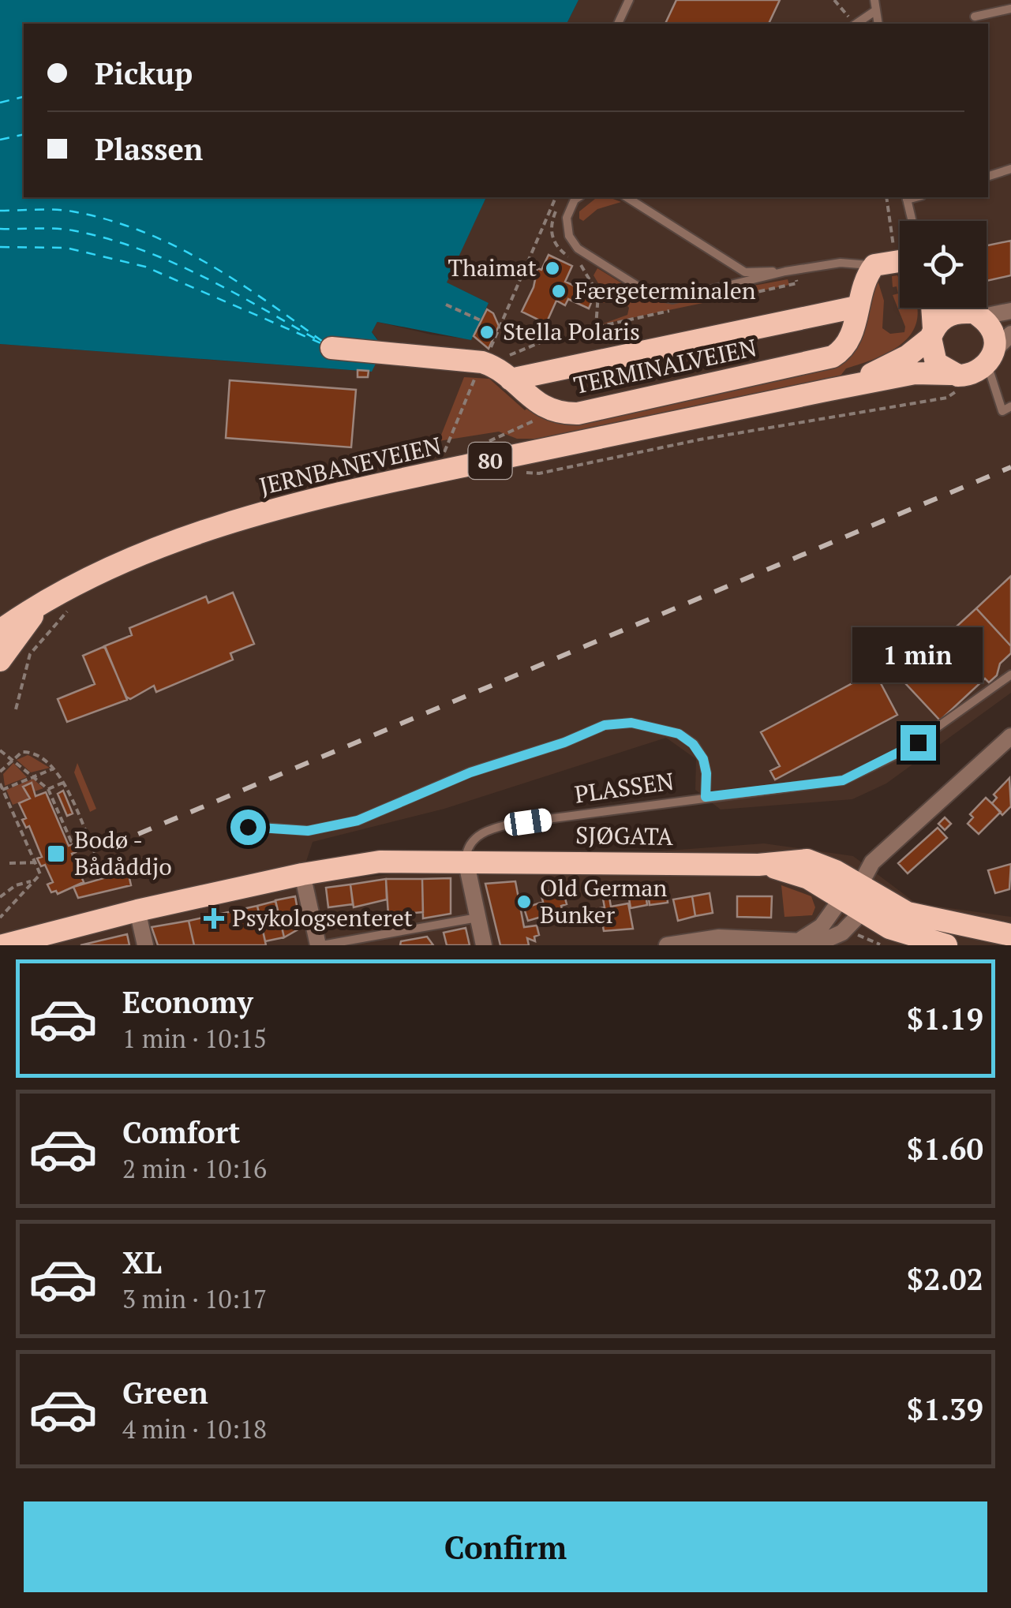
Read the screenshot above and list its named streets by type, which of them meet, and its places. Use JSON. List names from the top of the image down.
{
  "streets": {
    "highway": [
      "TERMINALVEIEN",
      "80",
      "JERNBANEVEIEN",
      "SJØGATA"
    ],
    "lane": ["PLASSEN"]
  },
  "crossings": [
    ["PLASSEN", "SJØGATA"]
  ],
  "places": {
    "other": [
      "Thaimat",
      "Færgeterminalen",
      "Stella Polaris",
      "Old German Bunker"
    ],
    "transit": ["Bodø - Bådåddjo"],
    "health": ["Psykologsenteret"]
  },
  "page": {
    "banner": ["Pickup", "Plassen"],
    "bubble": "1 min",
    "list": [
      {
        "name": "Economy",
        "note": "1 min · 10:15",
        "value": "$1.19"
      },
      {
        "name": "Comfort",
        "note": "2 min · 10:16",
        "value": "$1.60"
      },
      {
        "name": "XL",
        "note": "3 min · 10:17",
        "value": "$2.02"
      },
      {
        "name": "Green",
        "note": "4 min · 10:18",
        "value": "$1.39"
      }
    ],
    "buttons": "Confirm"
  }
}
